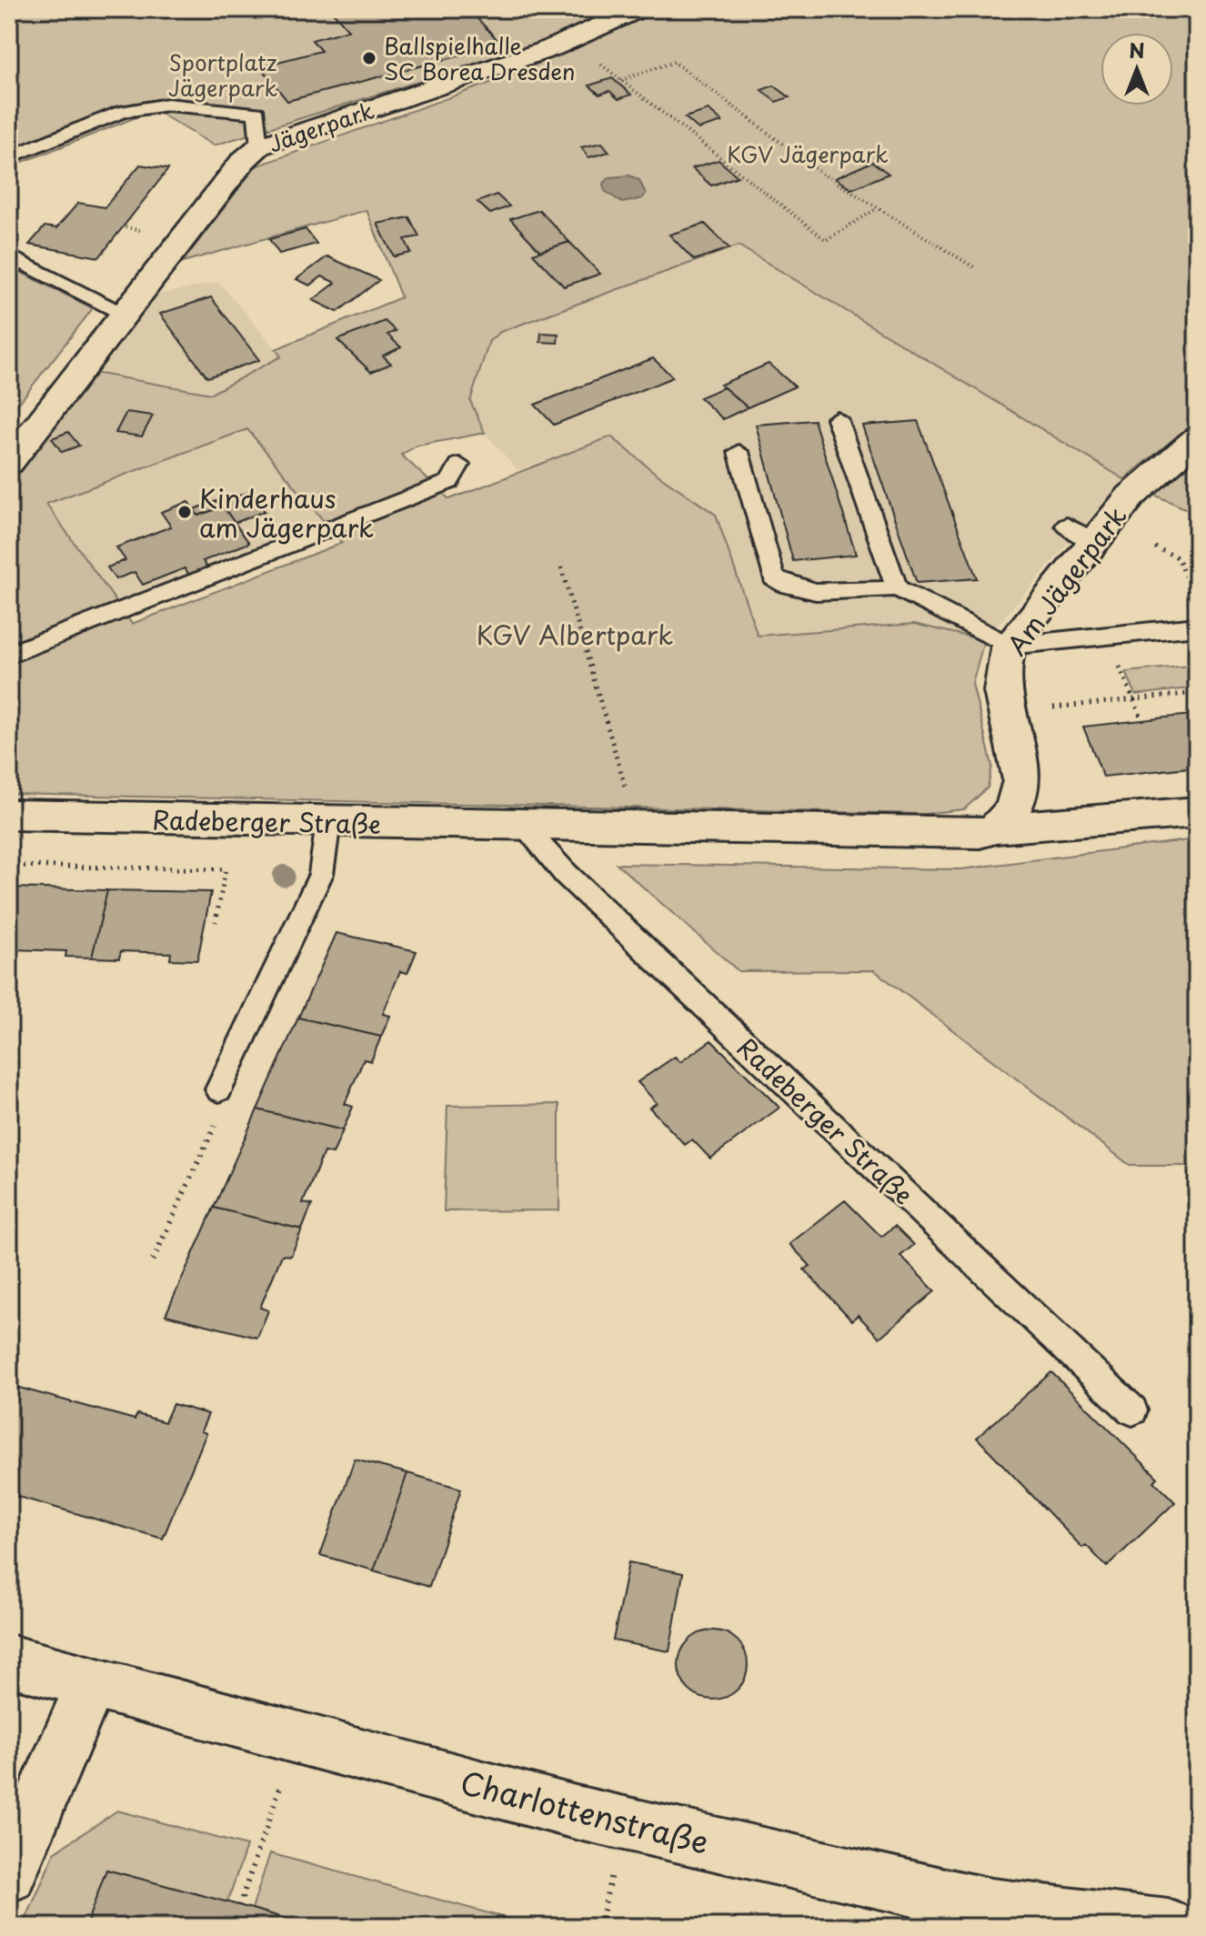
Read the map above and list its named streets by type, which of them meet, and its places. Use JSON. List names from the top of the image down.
{
  "streets": {
    "street": [
      "Jägerpark",
      "Am Jägerpark",
      "Radeberger Straße",
      "Charlottenstraße"
    ]
  },
  "crossings": [
    ["Am Jägerpark", "Radeberger Straße"]
  ],
  "parks": ["Sportplatz Jägerpark", "KGV Jägerpark", "KGV Albertpark"],
  "places": ["Ballspielhalle SC Borea Dresden", "Kinderhaus am Jägerpark"],
  "north": "top"
}
